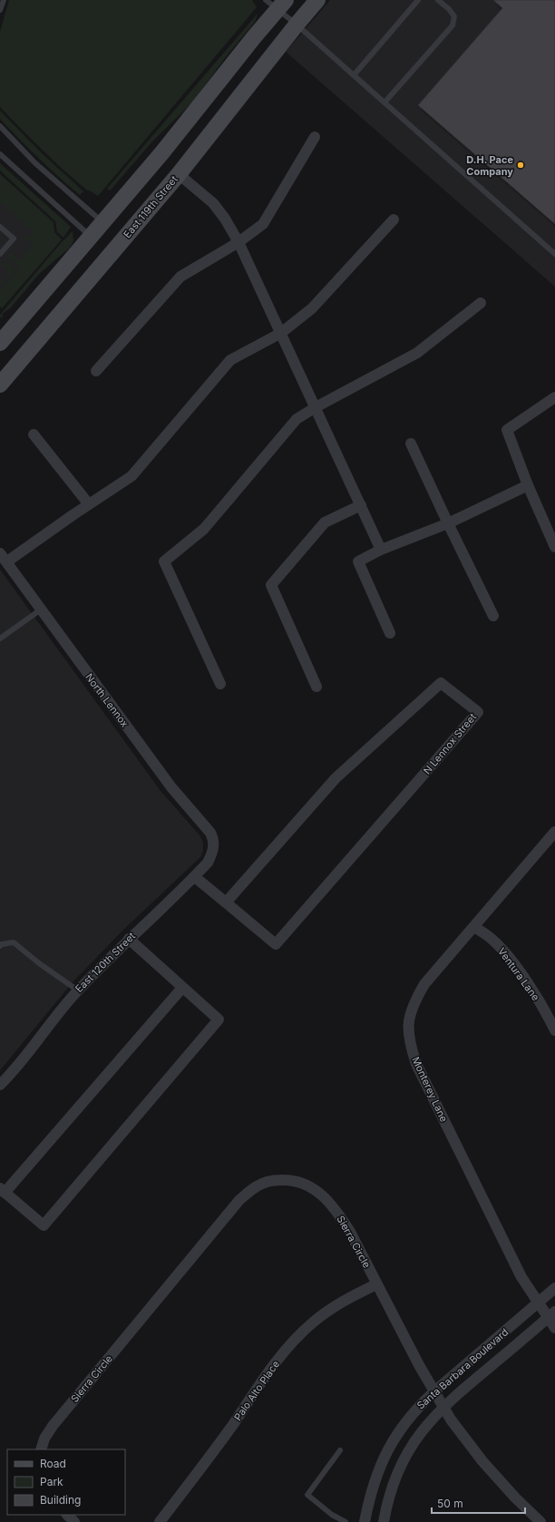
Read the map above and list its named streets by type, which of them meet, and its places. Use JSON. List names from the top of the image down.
{
  "streets": {
    "main road": ["East 119th Street"],
    "street": [
      "North Lennox",
      "N Lennox Street",
      "East 120th Street",
      "Ventura Lane",
      "Monterey Lane",
      "Sierra Circle",
      "Santa Barbara Boulevard",
      "Palo Alto Place"
    ]
  },
  "crossings": [
    ["North Lennox", "East 120th Street"],
    ["N Lennox Street", "East 120th Street"],
    ["Ventura Lane", "Monterey Lane"],
    ["Monterey Lane", "Santa Barbara Boulevard"],
    ["Sierra Circle", "Santa Barbara Boulevard"],
    ["Sierra Circle", "Palo Alto Place"]
  ],
  "places": ["D.H. Pace Company"],
  "legend": ["Road", "Park", "Building"],
  "scale_bar": "50 m"
}
